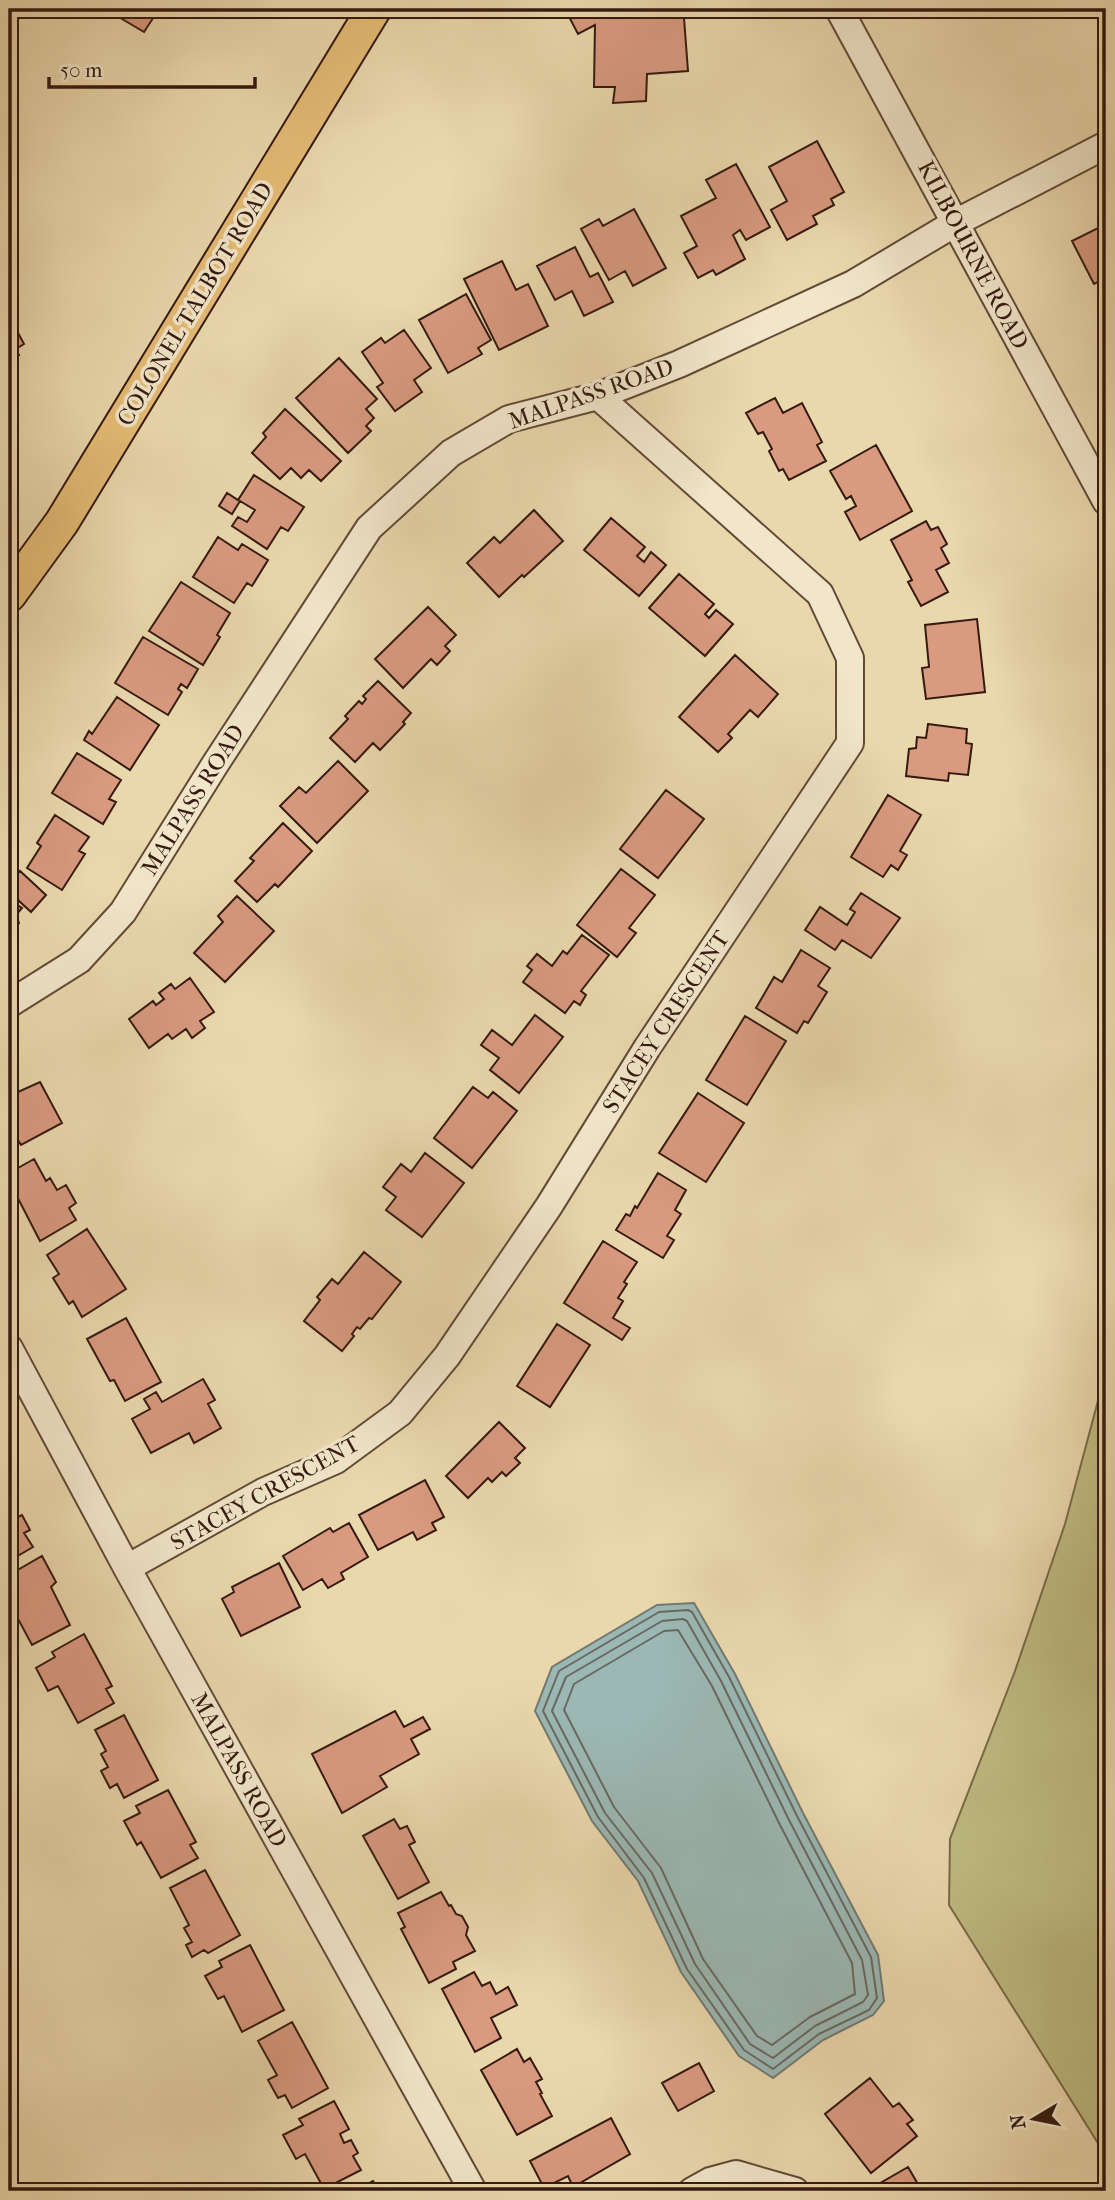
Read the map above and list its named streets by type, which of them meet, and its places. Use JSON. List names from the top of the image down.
{
  "streets": {
    "main road": ["COLONEL TALBOT ROAD"],
    "street": ["KILBOURNE ROAD", "MALPASS ROAD", "STACEY CRESCENT"]
  },
  "crossings": [
    ["KILBOURNE ROAD", "MALPASS ROAD"],
    ["MALPASS ROAD", "STACEY CRESCENT"]
  ],
  "scale_bar": "50 m",
  "north": "left"
}
